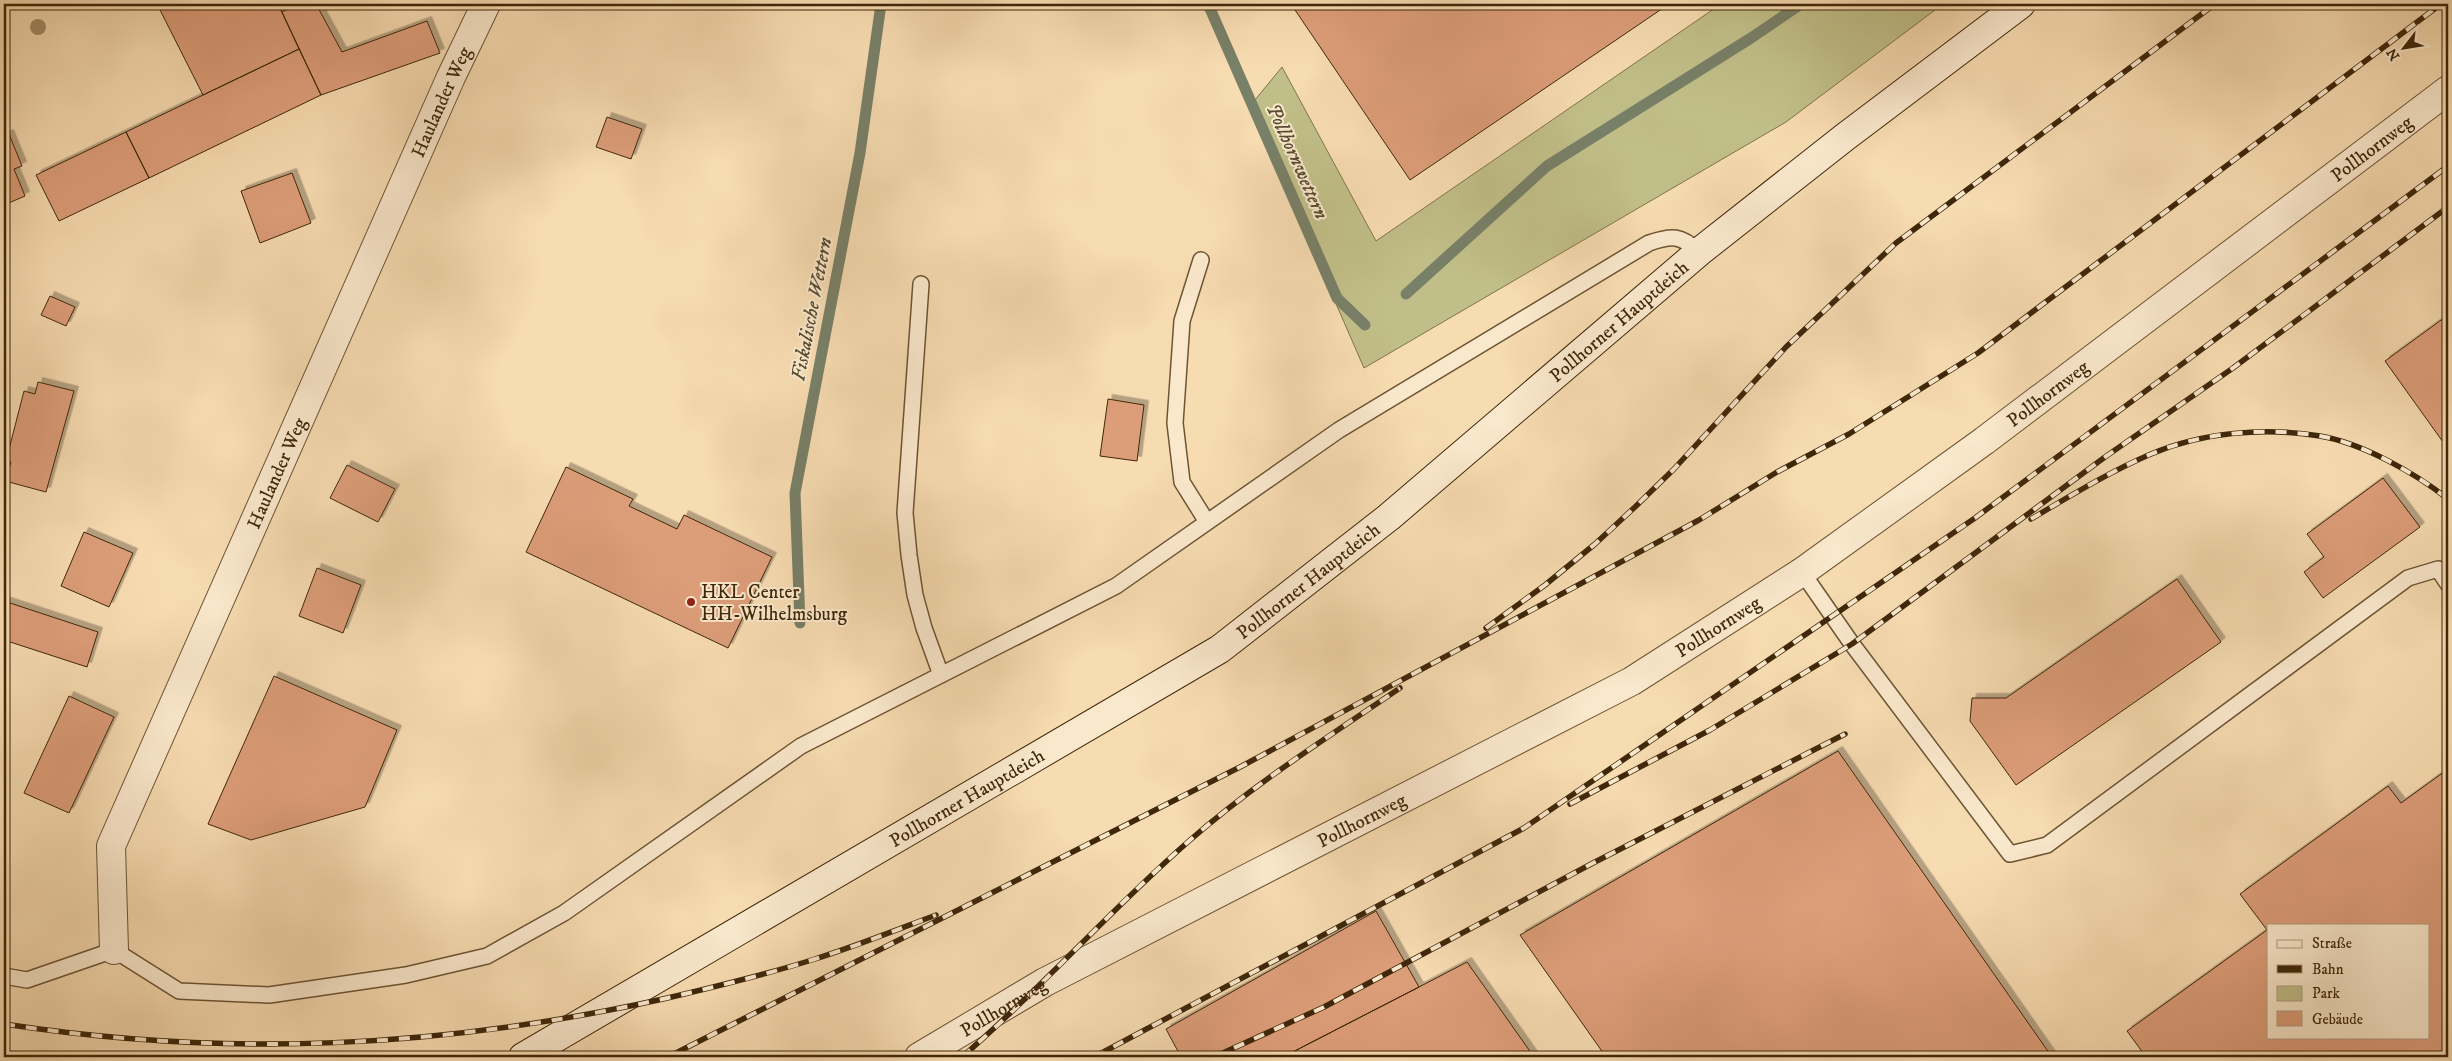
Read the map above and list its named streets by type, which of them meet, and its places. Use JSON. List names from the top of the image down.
{
  "streets": {
    "street": ["Haulander Weg", "Pollhornweg", "Pollhorner Hauptdeich"]
  },
  "water": ["Pollhornwettern", "Fiskalische Wettern"],
  "places": ["HKL Center HH-Wilhelmsburg"],
  "legend": [
    "Straße",
    "Bahn",
    "Park",
    "Gebäude"
  ],
  "north": "bottom left"
}
